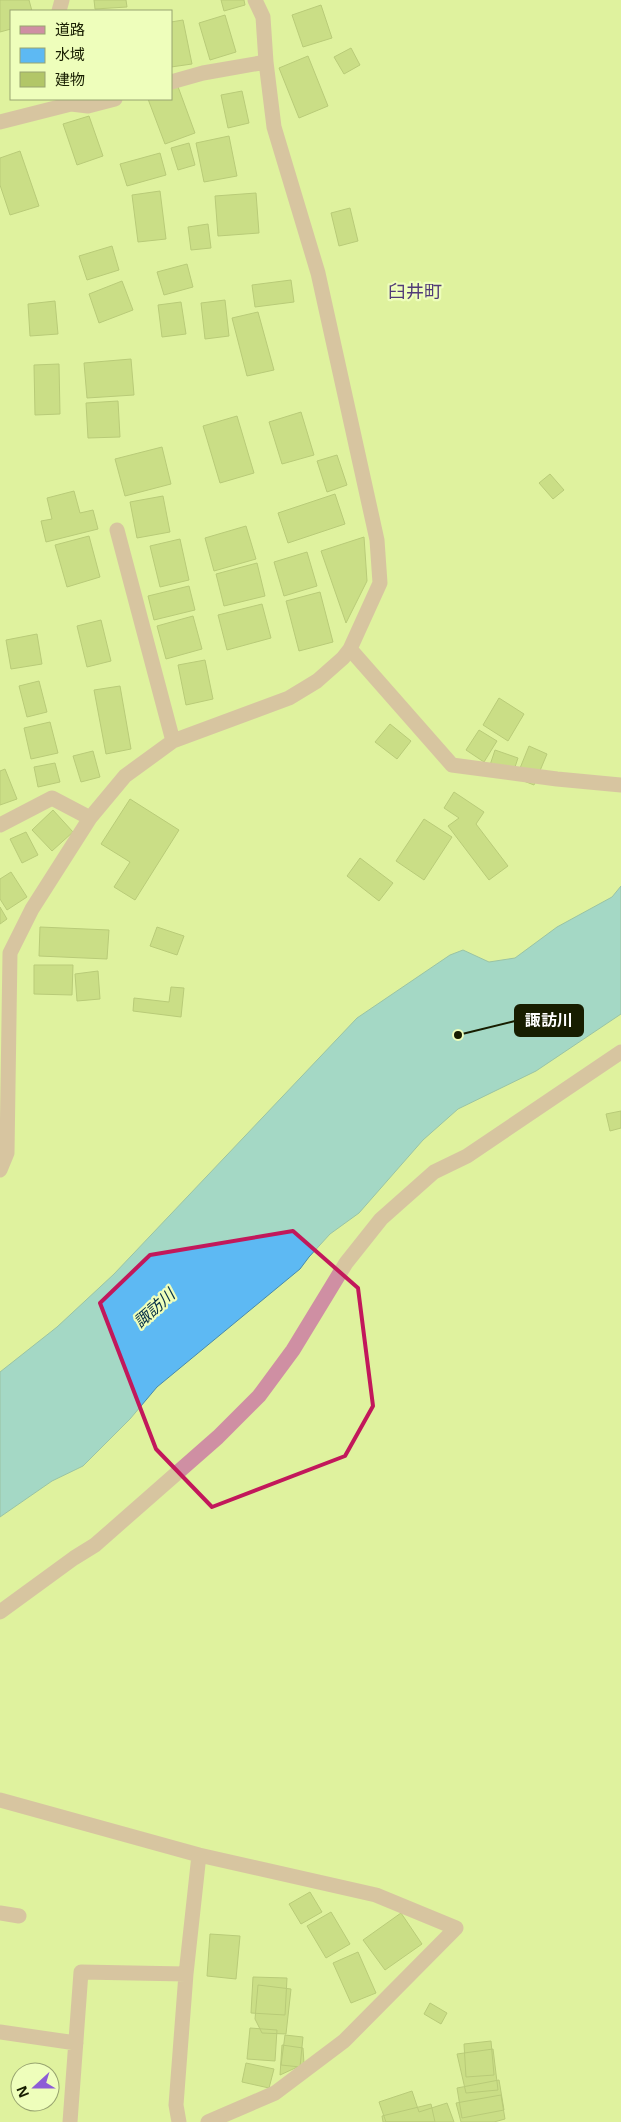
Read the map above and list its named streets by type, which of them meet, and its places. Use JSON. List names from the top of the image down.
{
  "districts": ["臼井町"],
  "water": ["諏訪川"],
  "places": ["諏訪川"],
  "legend": ["道路", "水域", "建物"],
  "north": "left"
}
